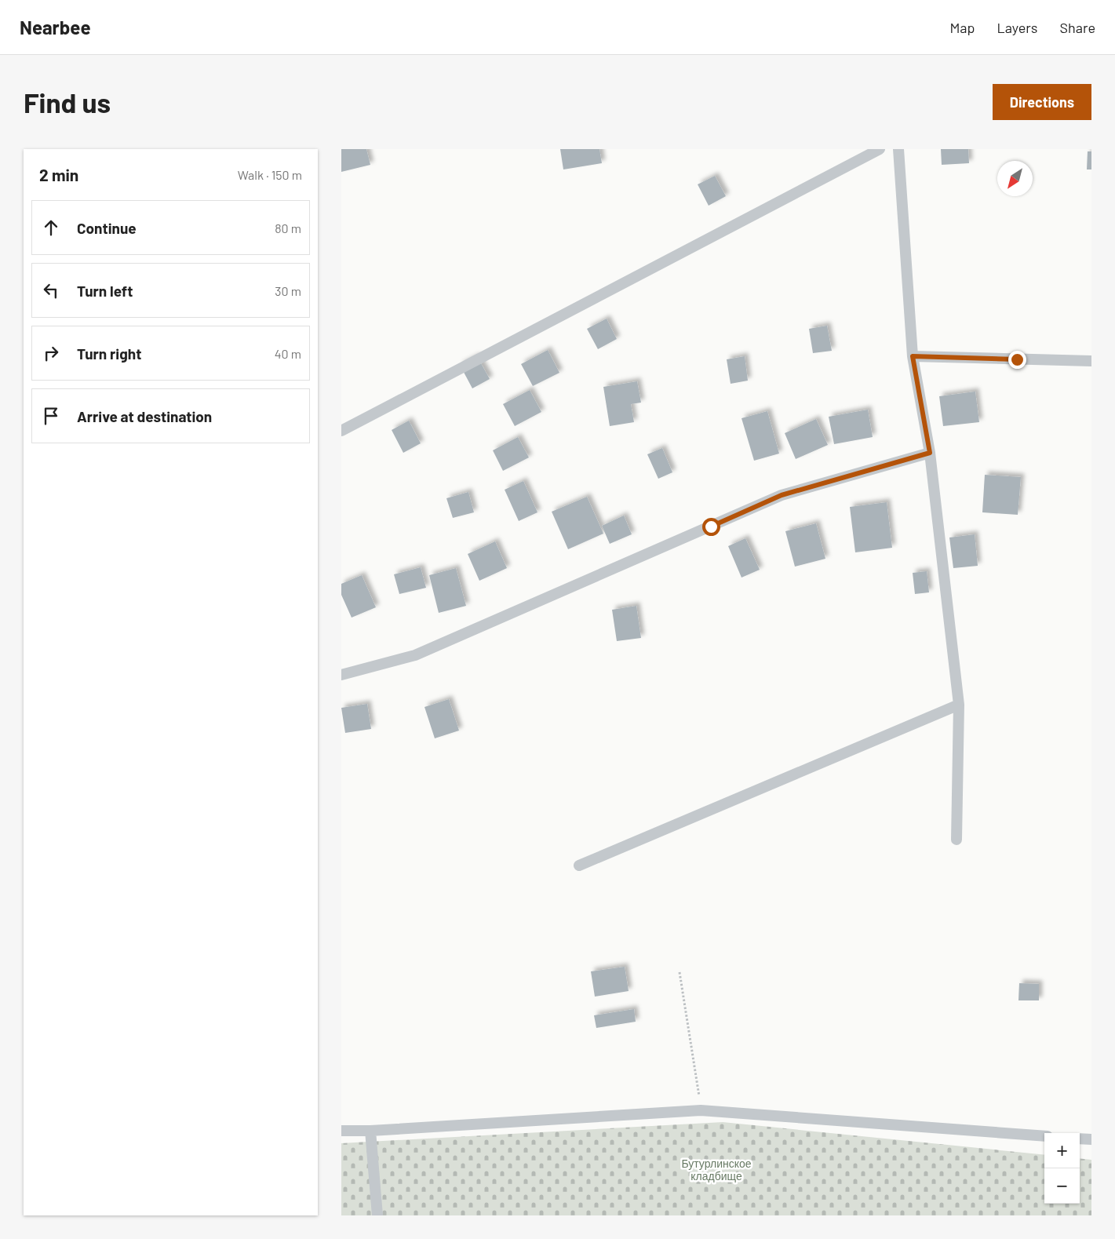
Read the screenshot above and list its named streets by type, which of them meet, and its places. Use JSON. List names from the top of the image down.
{
  "parks": ["Бутурлинское кладбище"],
  "north": "bottom left",
  "page": {
    "header": "Nearbee",
    "nav": ["Map", "Layers", "Share"],
    "buttons": "Directions",
    "title": "Find us",
    "heading": ["2 min", "Walk · 150 m"],
    "list": [
      ["Continue", "80 m"],
      ["Turn left", "30 m"],
      ["Turn right", "40 m"],
      "Arrive at destination"
    ],
    "map_buttons": ["+", "−"]
  }
}
